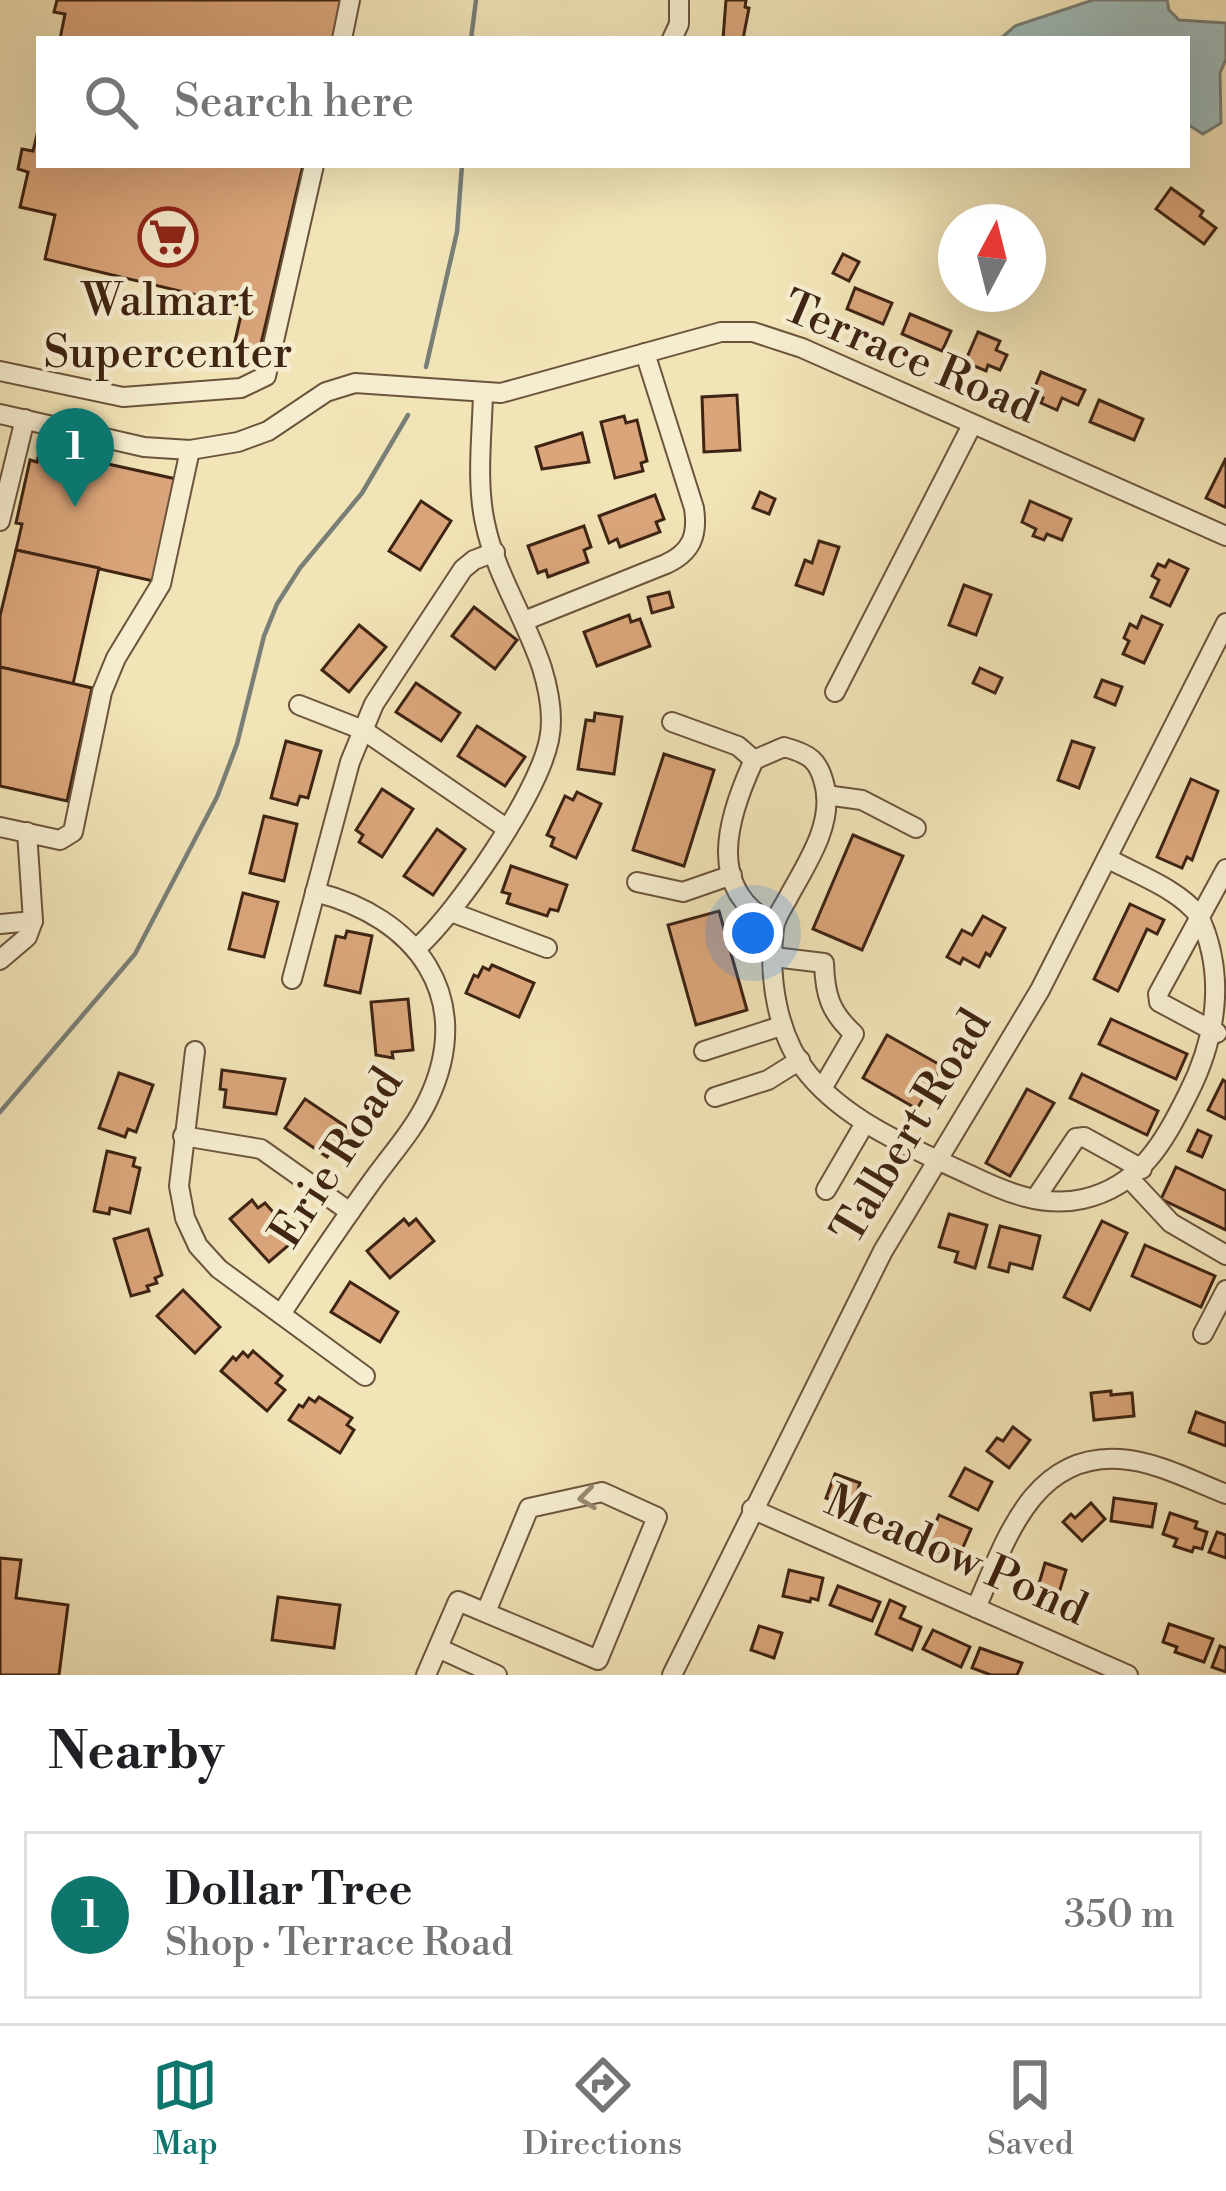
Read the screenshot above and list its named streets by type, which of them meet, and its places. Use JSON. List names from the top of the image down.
{
  "streets": {
    "street": [
      "Terrace Road",
      "Talbert Road",
      "Erie Road",
      "Meadow Pond"
    ]
  },
  "crossings": [
    ["Talbert Road", "Meadow Pond"]
  ],
  "places": {
    "supermarket": ["Walmart Supercenter"]
  },
  "north": "top",
  "page": {
    "search": "Search here",
    "pins": "1",
    "heading": "Nearby",
    "list": [
      {
        "mark": "1",
        "name": "Dollar Tree",
        "note": "Shop · Terrace Road",
        "value": "350 m"
      }
    ],
    "nav": ["Map", "Directions", "Saved"]
  }
}
